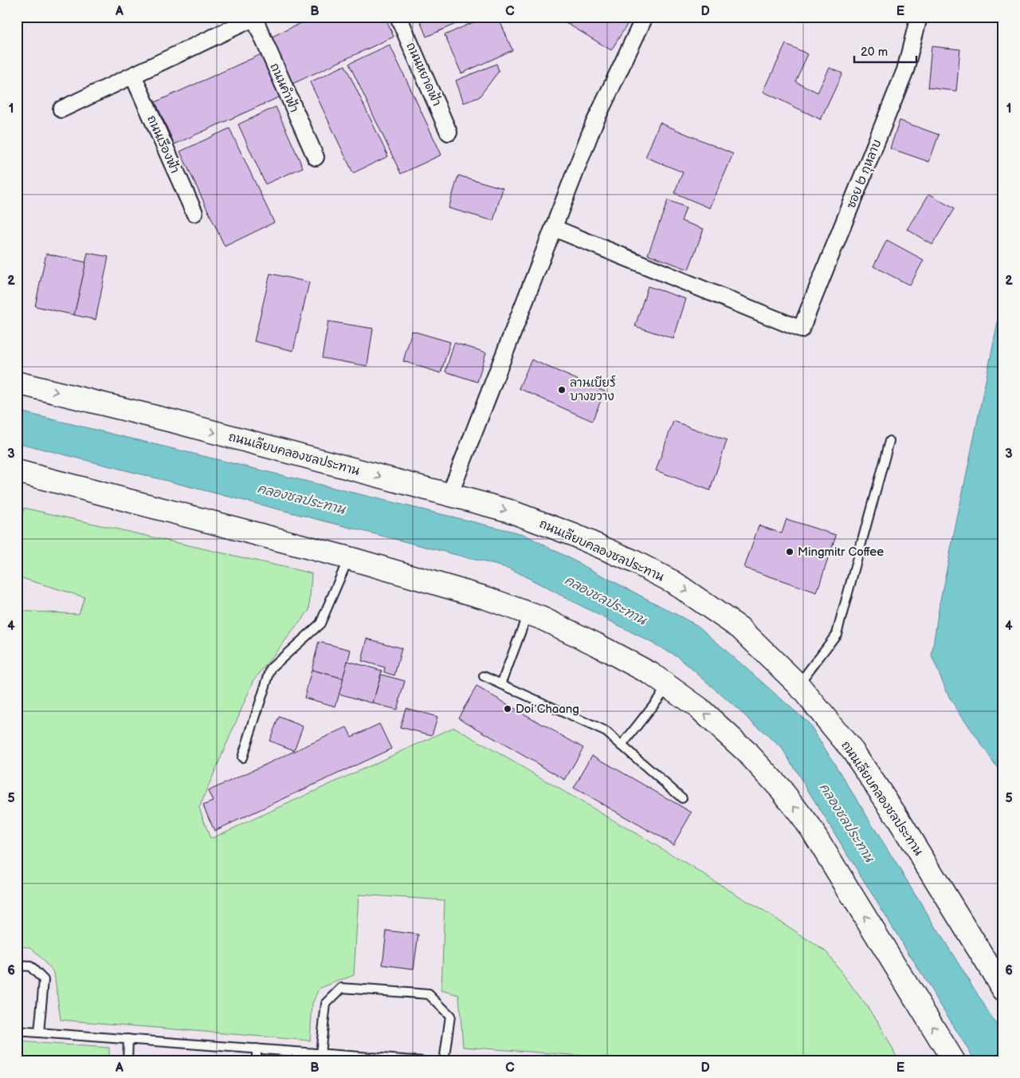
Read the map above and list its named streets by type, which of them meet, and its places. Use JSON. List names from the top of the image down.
{
  "streets": {
    "main road": ["ถนนเลียบคลองชลประทาน"],
    "street": [
      "ถนนหยาดฟ้า",
      "ถนนคําฟ้า",
      "ถนนเรืองฟ้า",
      "ซอย ๒ กุหลาบ"
    ]
  },
  "water": ["คลองชลประทาน"],
  "places": ["ลานเบียร์ บางขวาง", "Mingmitr Coffee", "Doi Chaang"],
  "scale_bar": "20 m",
  "grid": {
    "columns": [
      "A",
      "B",
      "C",
      "D",
      "E"
    ],
    "rows": [
      "1",
      "2",
      "3",
      "4",
      "5",
      "6"
    ]
  }
}
